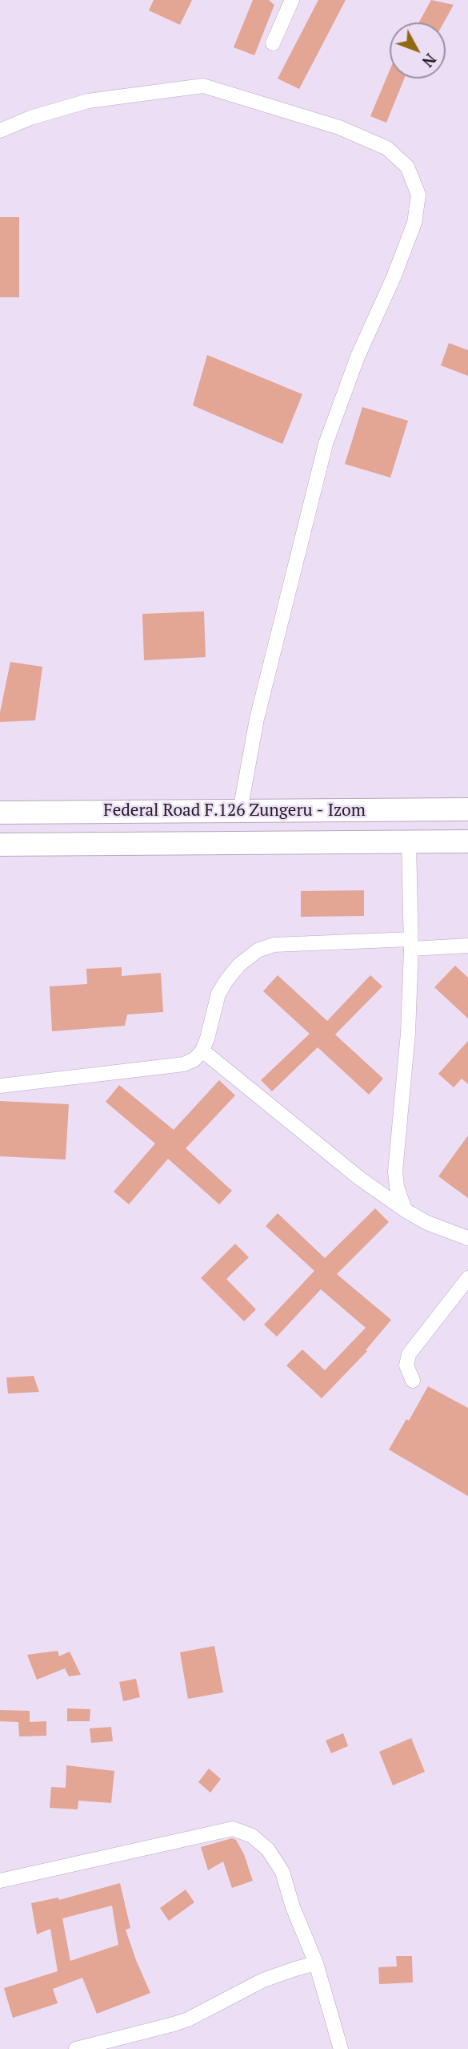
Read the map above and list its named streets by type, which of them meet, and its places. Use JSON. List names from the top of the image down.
{
  "streets": {
    "main road": ["Federal Road F.126 Zungeru - Izom"]
  },
  "north": "bottom right"
}
